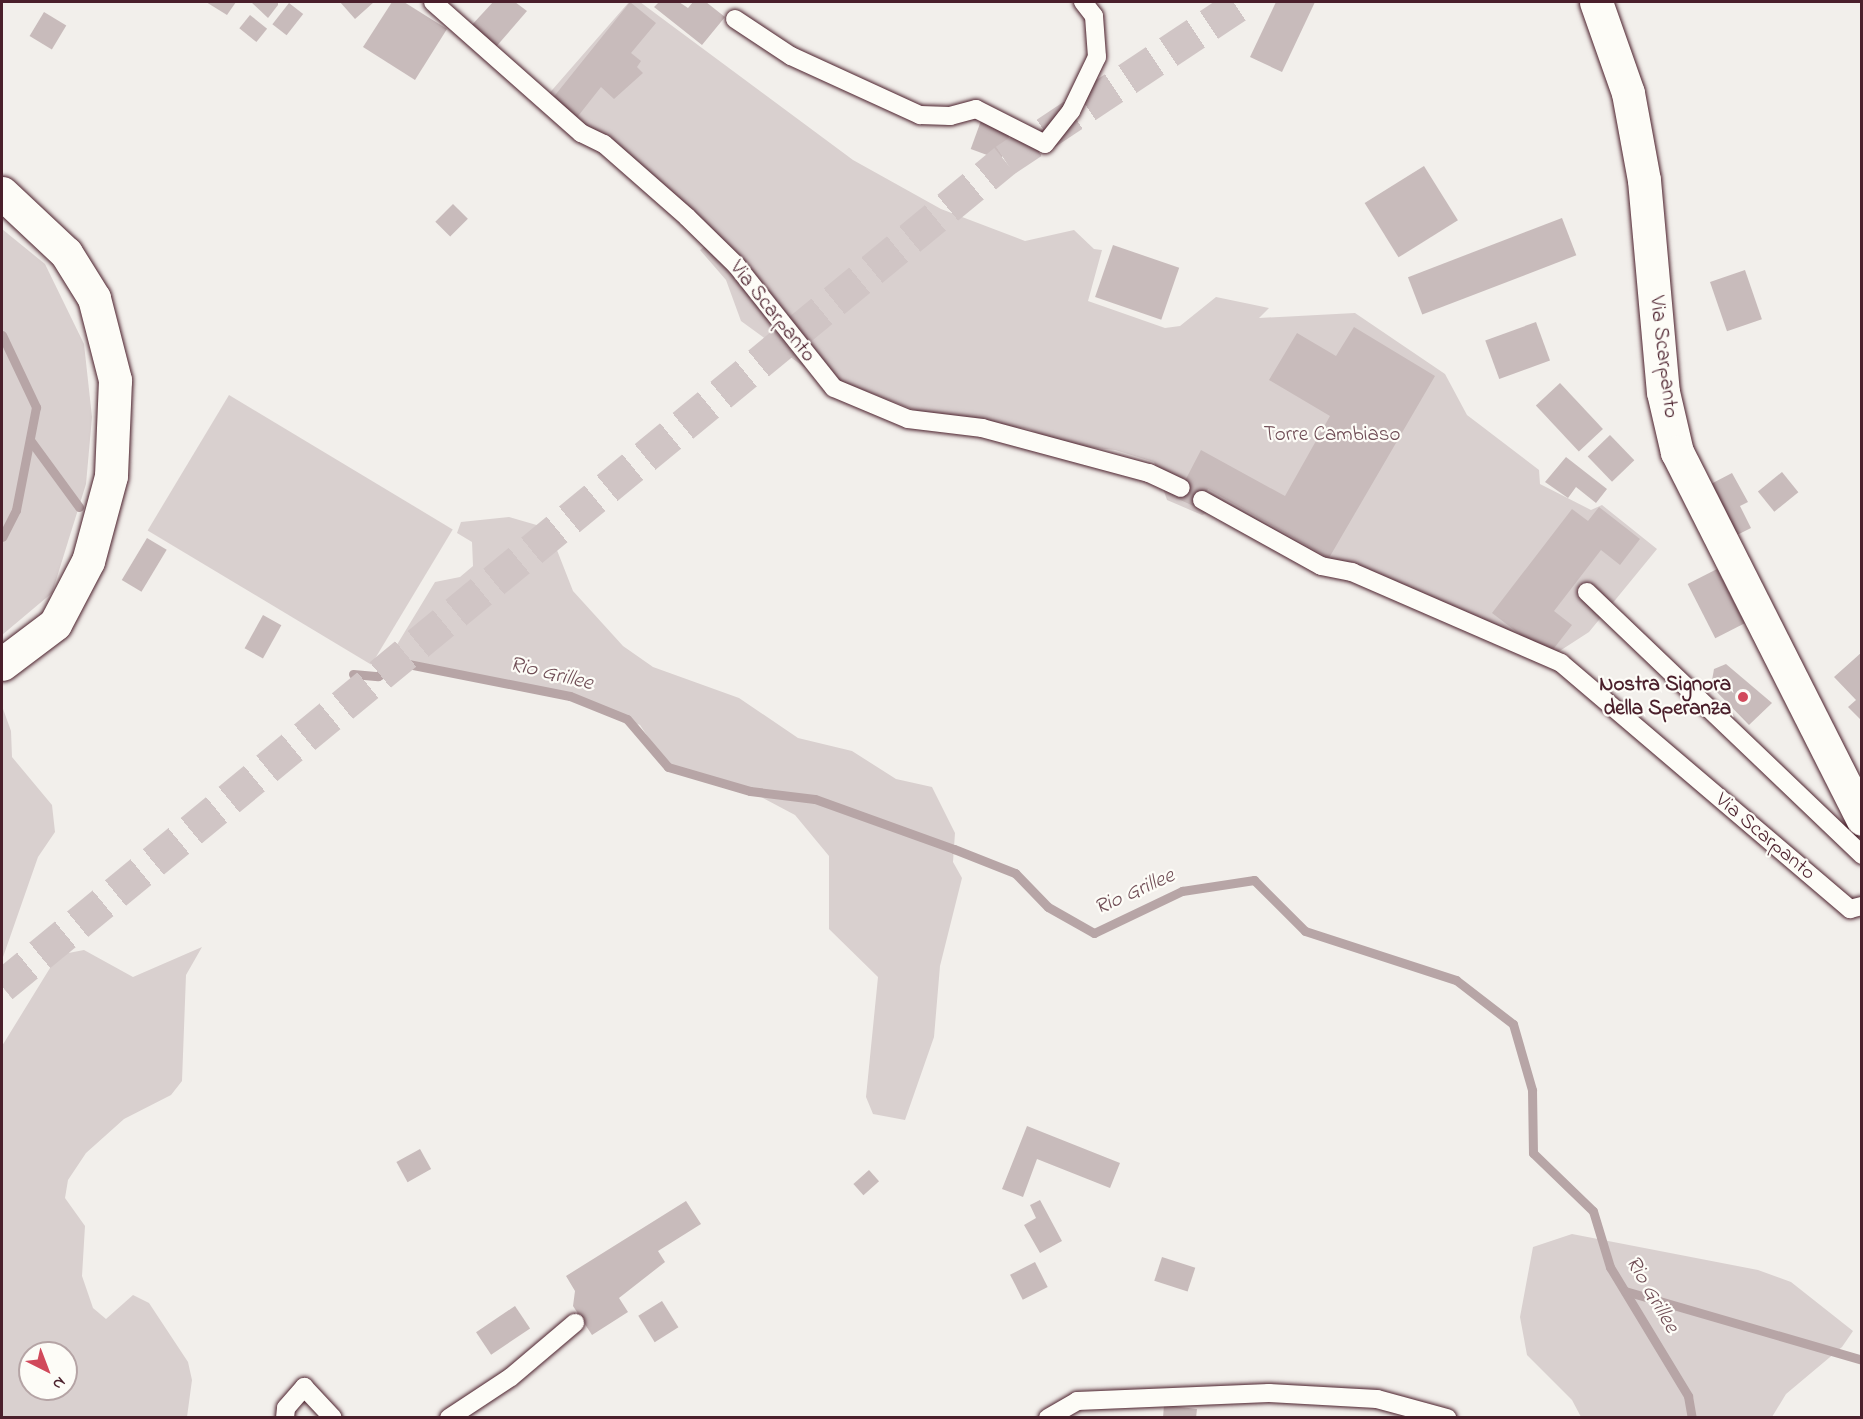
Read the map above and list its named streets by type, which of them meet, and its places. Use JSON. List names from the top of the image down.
{
  "streets": {
    "street": ["Via Scarpanto"]
  },
  "water": ["Rio Grillee"],
  "parks": ["Torre Cambiaso"],
  "places": ["Nostra Signora della Speranza"],
  "north": "bottom right"
}
